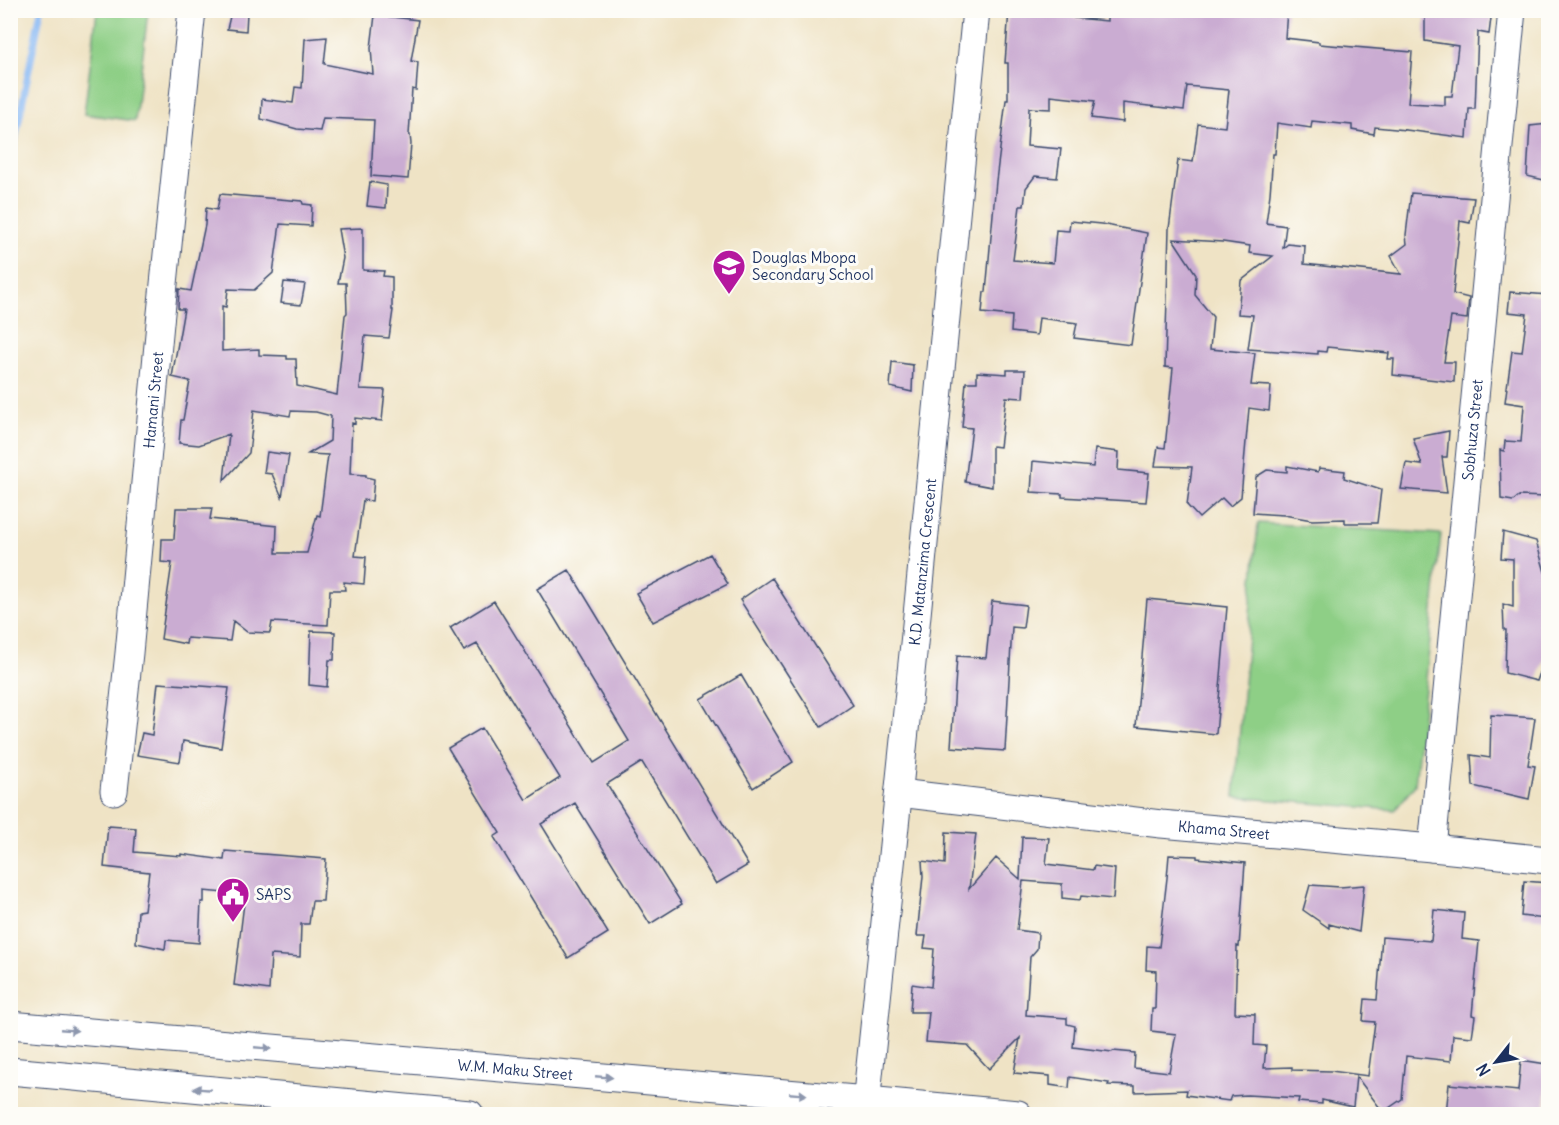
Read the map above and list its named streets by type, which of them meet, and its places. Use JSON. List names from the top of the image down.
{
  "streets": {
    "street": [
      "Hamani Street",
      "Sobhuza Street",
      "K.D. Matanzima Crescent",
      "Khama Street",
      "W.M. Maku Street"
    ]
  },
  "crossings": [
    ["Sobhuza Street", "Khama Street"],
    ["K.D. Matanzima Crescent", "Khama Street"],
    ["K.D. Matanzima Crescent", "W.M. Maku Street"]
  ],
  "places": {
    "school or university": ["Douglas Mbopa Secondary School"],
    "public building": ["SAPS"]
  },
  "north": "bottom left"
}
